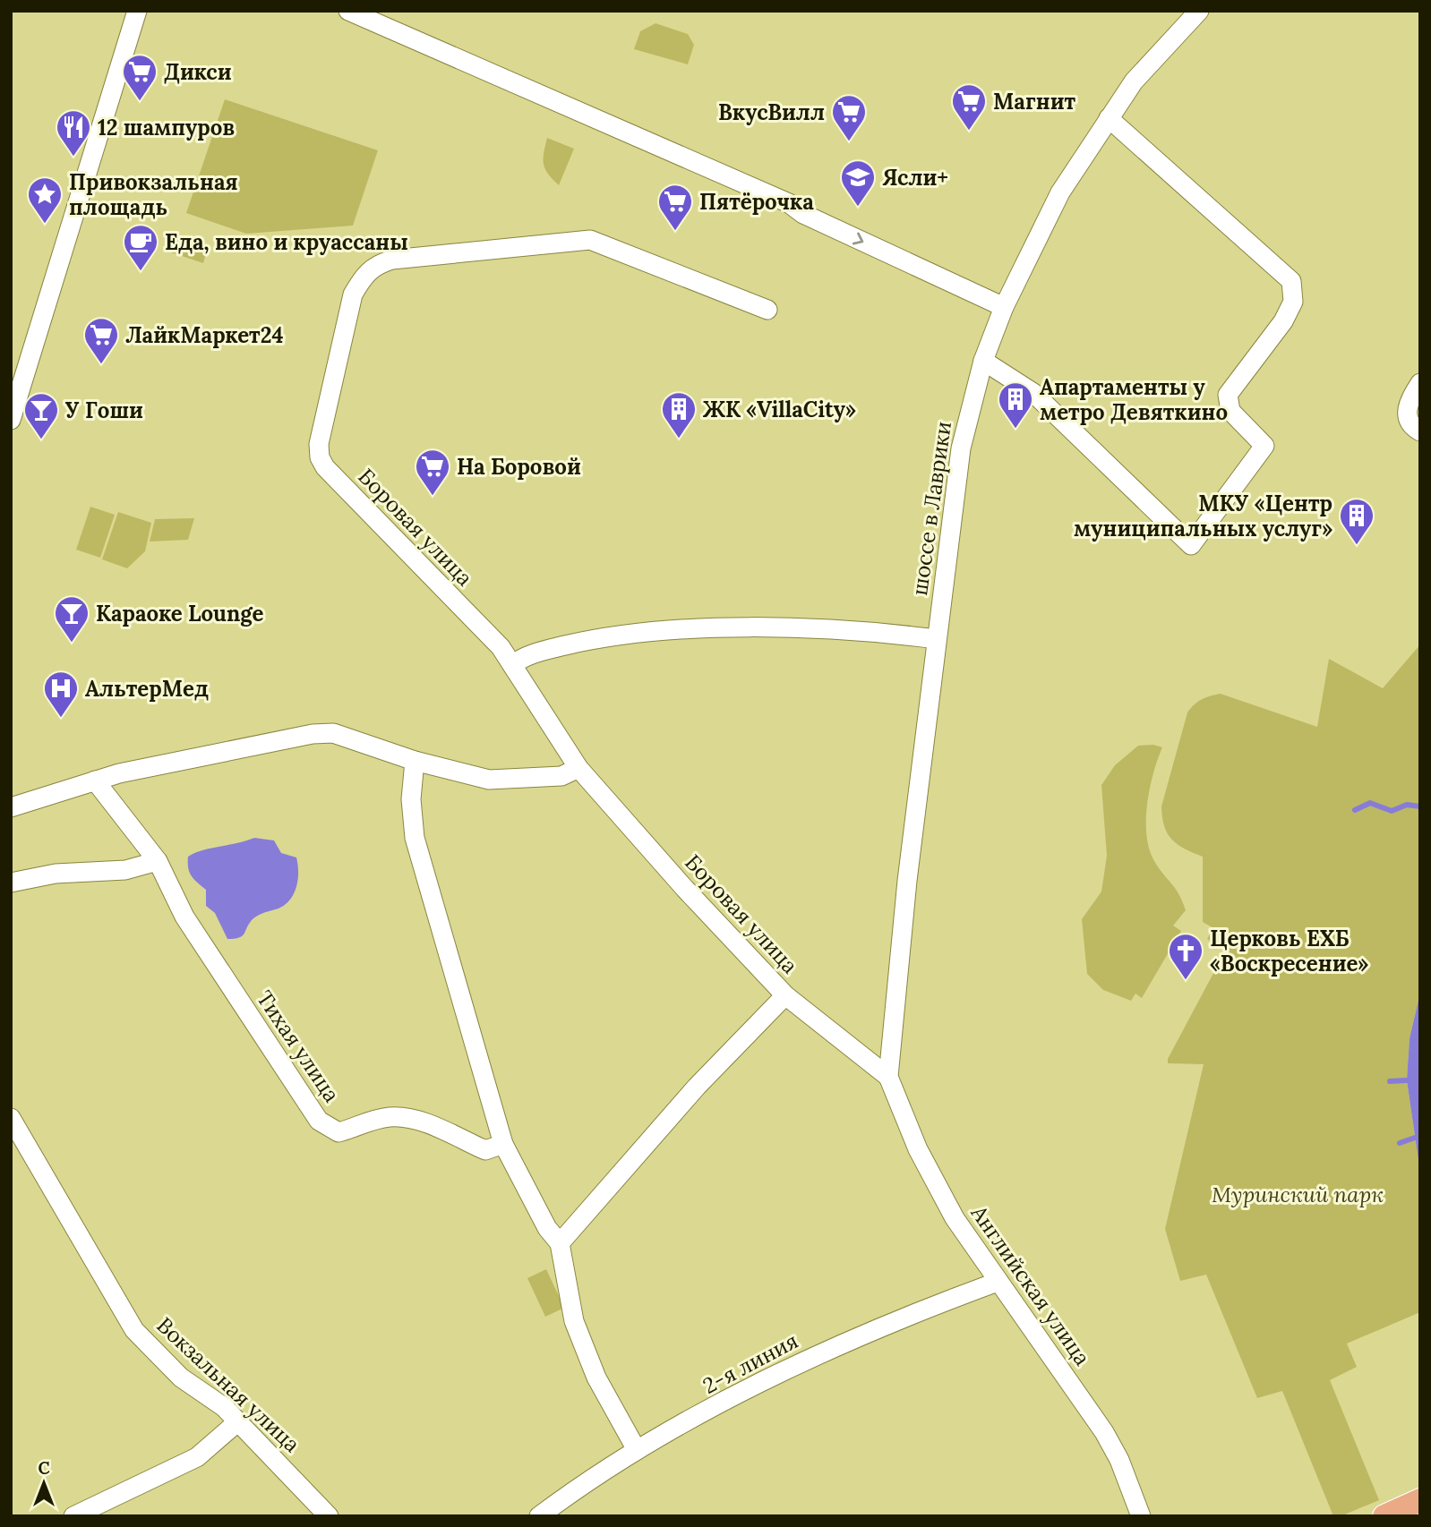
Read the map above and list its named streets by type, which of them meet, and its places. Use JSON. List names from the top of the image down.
{
  "streets": {
    "street": [
      "шоссе в Лаврики",
      "Боровая улица",
      "Тихая улица",
      "Английская улица",
      "2-я линия",
      "Вокзальная улица"
    ]
  },
  "crossings": [
    ["шоссе в Лаврики", "Боровая улица"],
    ["шоссе в Лаврики", "Английская улица"],
    ["Боровая улица", "Английская улица"],
    ["Английская улица", "2-я линия"]
  ],
  "parks": ["Муринский парк"],
  "places": {
    "supermarket": [
      "Дикси",
      "Магнит",
      "ВкусВилл",
      "Пятёрочка",
      "ЛайкМаркет24",
      "На Боровой"
    ],
    "restaurant": ["12 шампуров"],
    "school or university": ["Ясли+"],
    "place": ["Привокзальная площадь"],
    "cafe": ["Еда, вино и круассаны"],
    "building": ["Апартаменты у метро Девяткино", "ЖК «VillaCity»", "МКУ «Центр муниципальных услуг»"],
    "bar": ["У Гоши", "Караоке Lounge"],
    "hospital": ["АльтерМед"],
    "church": ["Церковь ЕХБ «Воскресение»"]
  },
  "north": "top"
}
